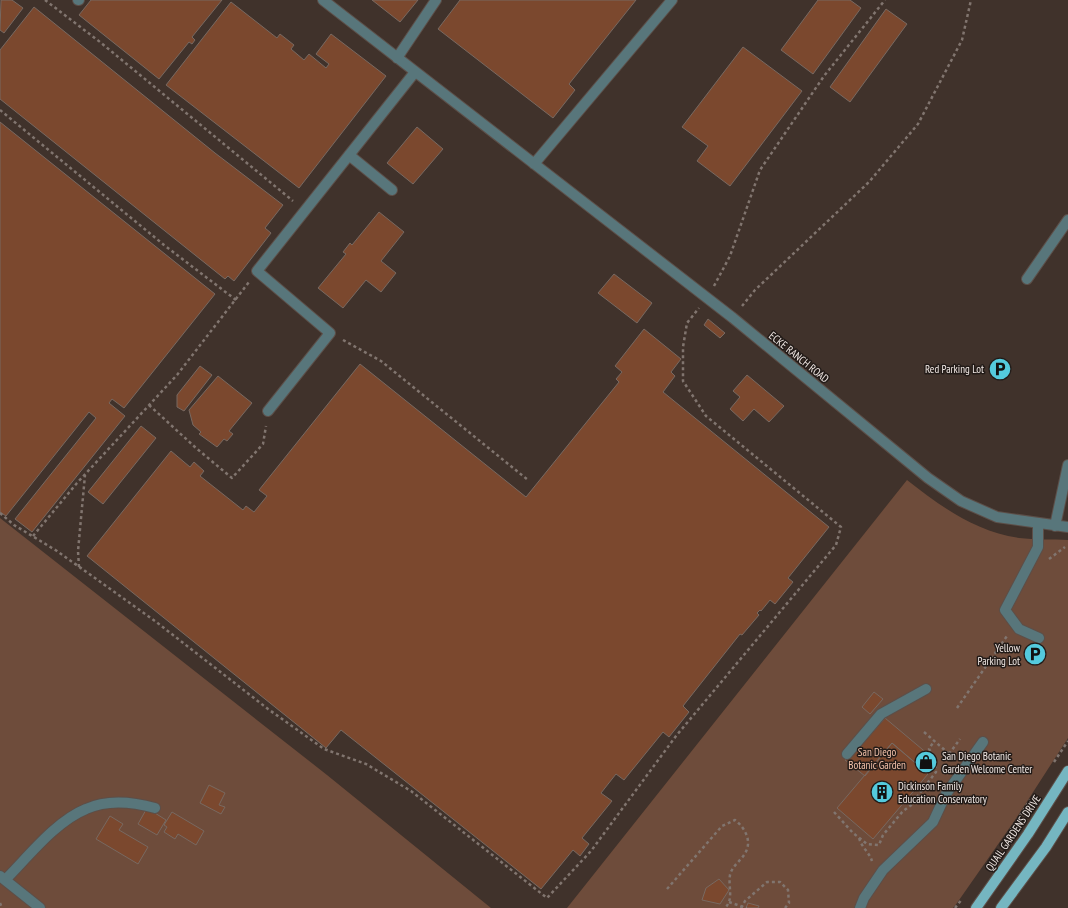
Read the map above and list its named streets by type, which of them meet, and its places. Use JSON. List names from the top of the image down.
{
  "streets": {
    "main road": ["QUAIL GARDENS DRIVE"],
    "street": ["ECKE RANCH ROAD"]
  },
  "parks": ["San Diego Botanic Garden"],
  "places": {
    "parking": ["Red Parking Lot", "Yellow Parking Lot"],
    "shop": ["San Diego Botanic Garden Welcome Center"],
    "building": ["Dickinson Family Education Conservatory"]
  }
}
